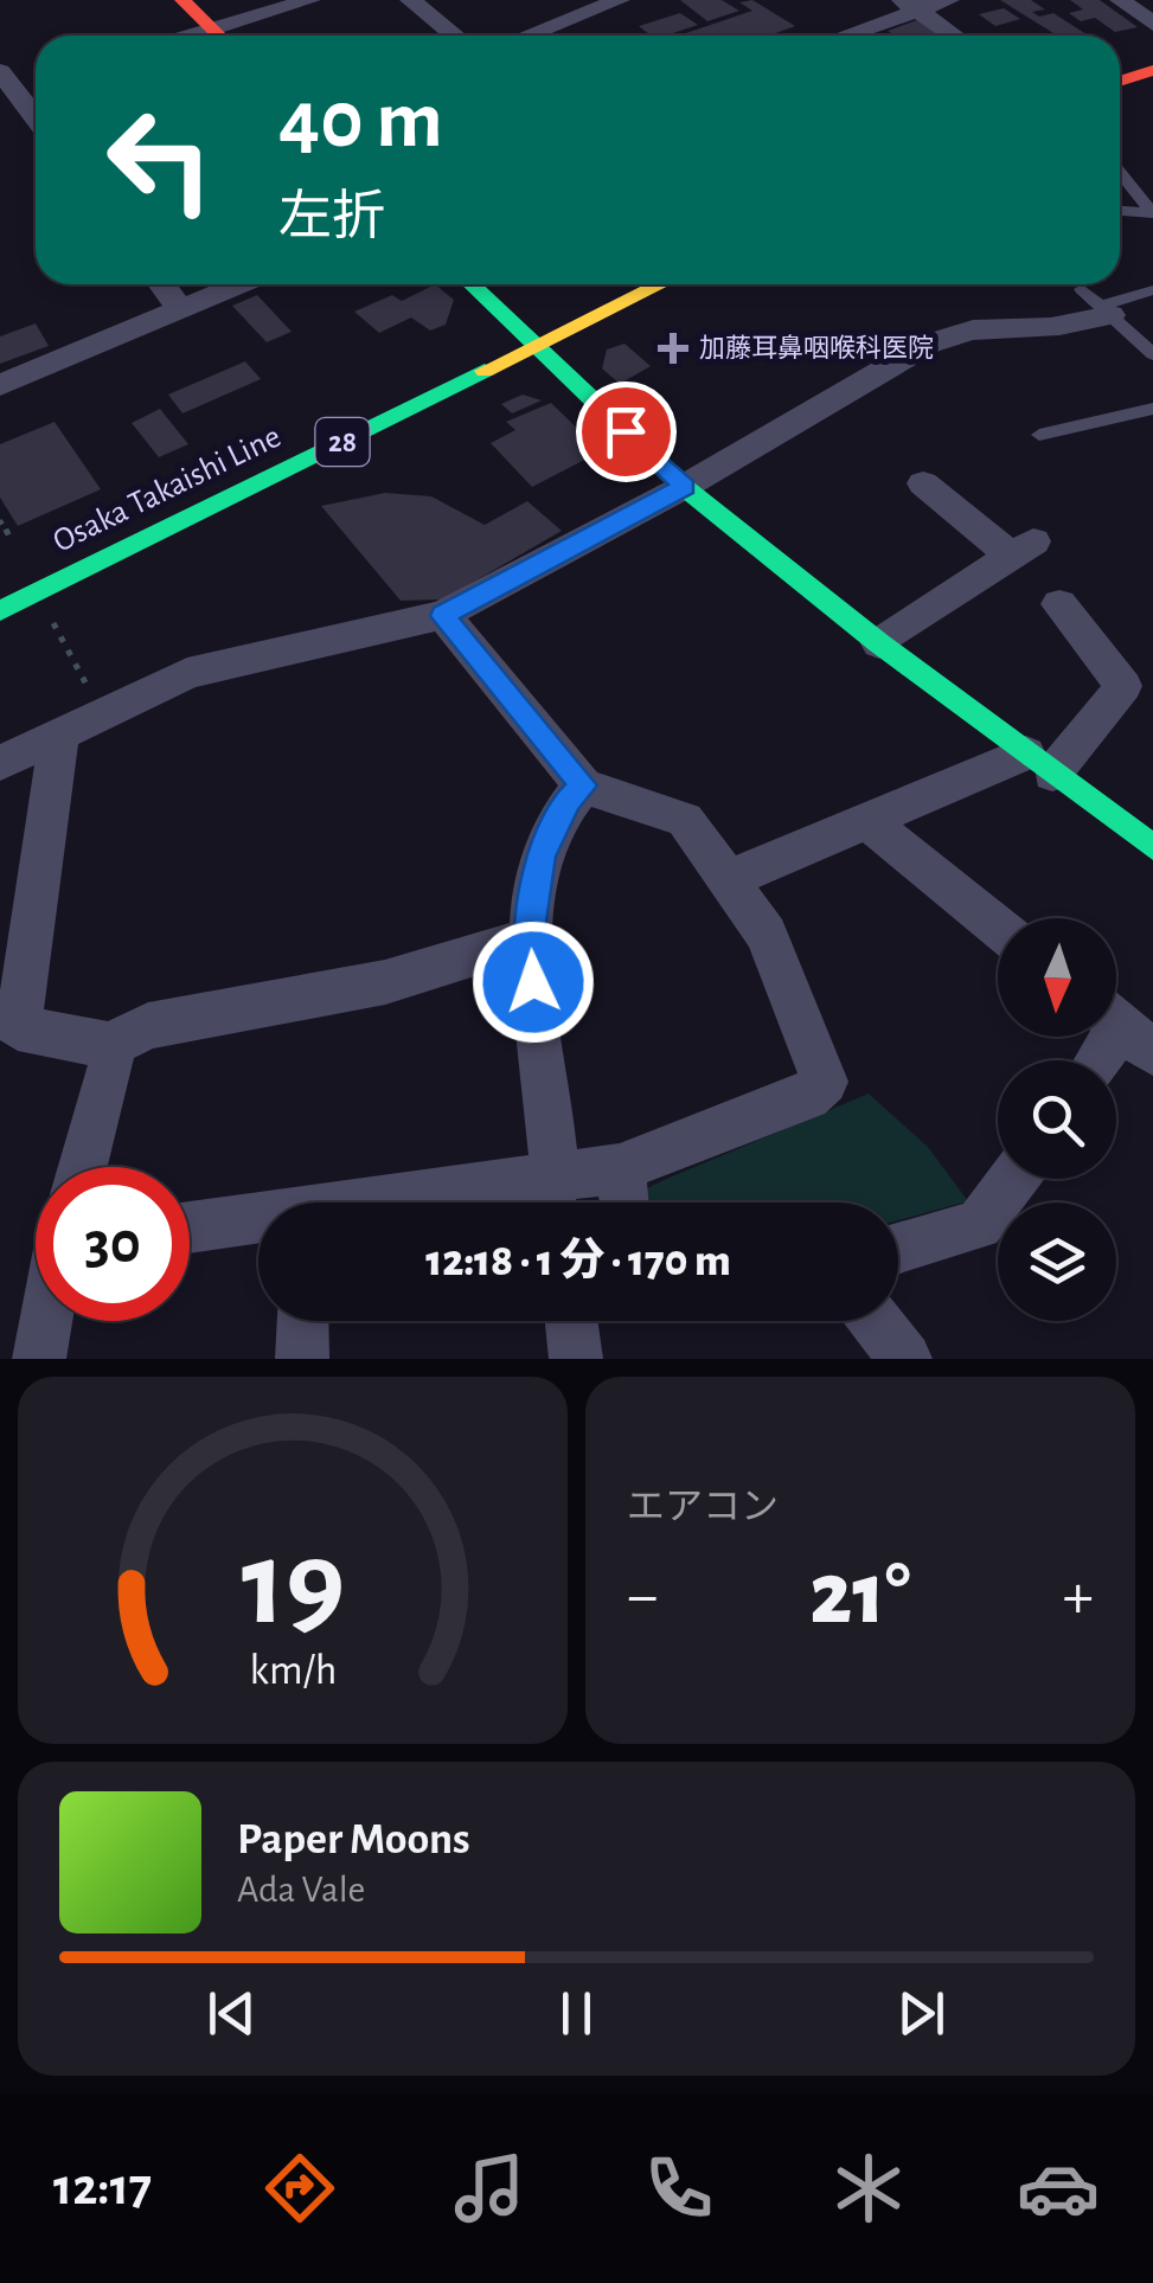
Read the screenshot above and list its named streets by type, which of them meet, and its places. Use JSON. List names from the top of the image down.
{
  "streets": {
    "main road": ["28", "Osaka Takaishi Line"]
  },
  "places": {
    "health": ["加藤耳鼻咽喉科医院"]
  },
  "north": "bottom",
  "page": {
    "turn": ["40 m", "左折"],
    "limit": "30",
    "trip": "12:18 · 1 分 · 170 m",
    "tile": "エアコン",
    "heat": ["−", "21°", "+"],
    "song": ["Paper Moons", "Ada Vale"],
    "tabs": "12:17",
    "gauge": ["19", "km/h"]
  }
}
